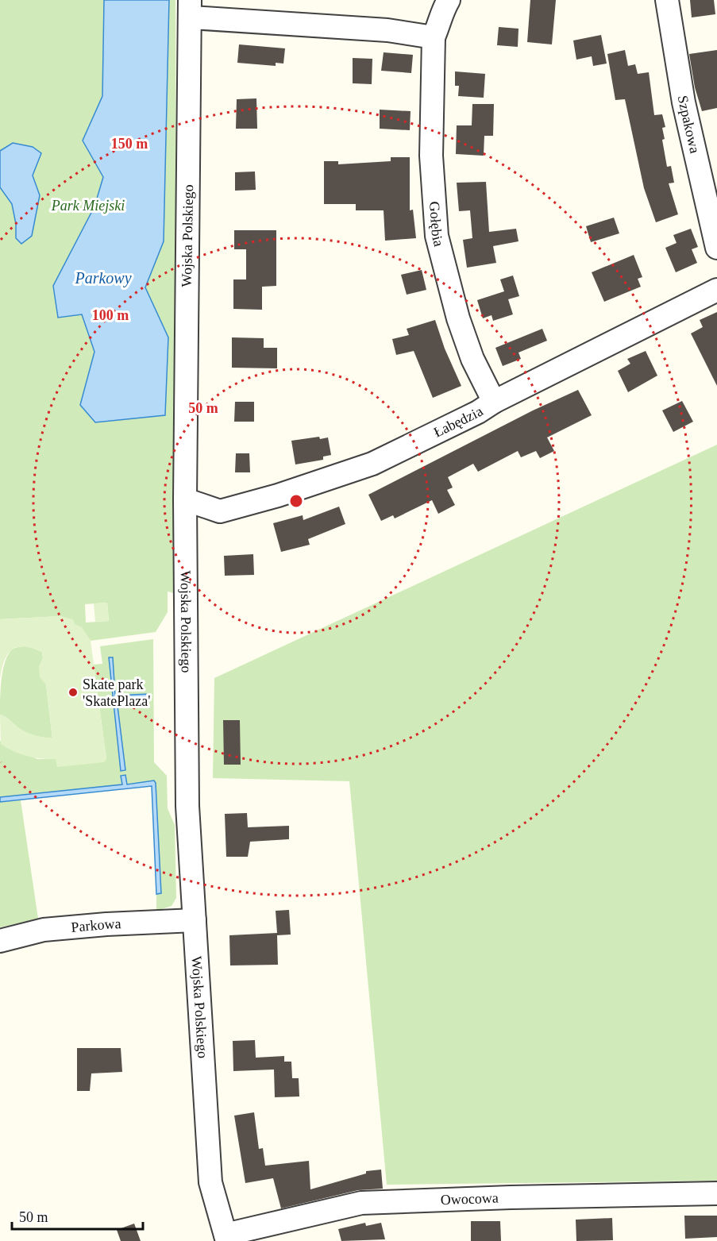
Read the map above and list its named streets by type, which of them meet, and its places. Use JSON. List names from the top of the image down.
{
  "streets": {
    "street": [
      "Szpakowa",
      "Gołębia",
      "Wojska Polskiego",
      "Łabędzia",
      "Parkowa",
      "Owocowa"
    ]
  },
  "crossings": [
    ["Gołębia", "Łabędzia"],
    ["Wojska Polskiego", "Łabędzia"],
    ["Wojska Polskiego", "Parkowa"],
    ["Wojska Polskiego", "Owocowa"]
  ],
  "water": ["Parkowy"],
  "parks": ["Park Miejski"],
  "places": ["Skate park 'SkatePlaza'"],
  "scale_bar": "50 m",
  "rings": ["150 m", "100 m", "50 m"]
}
